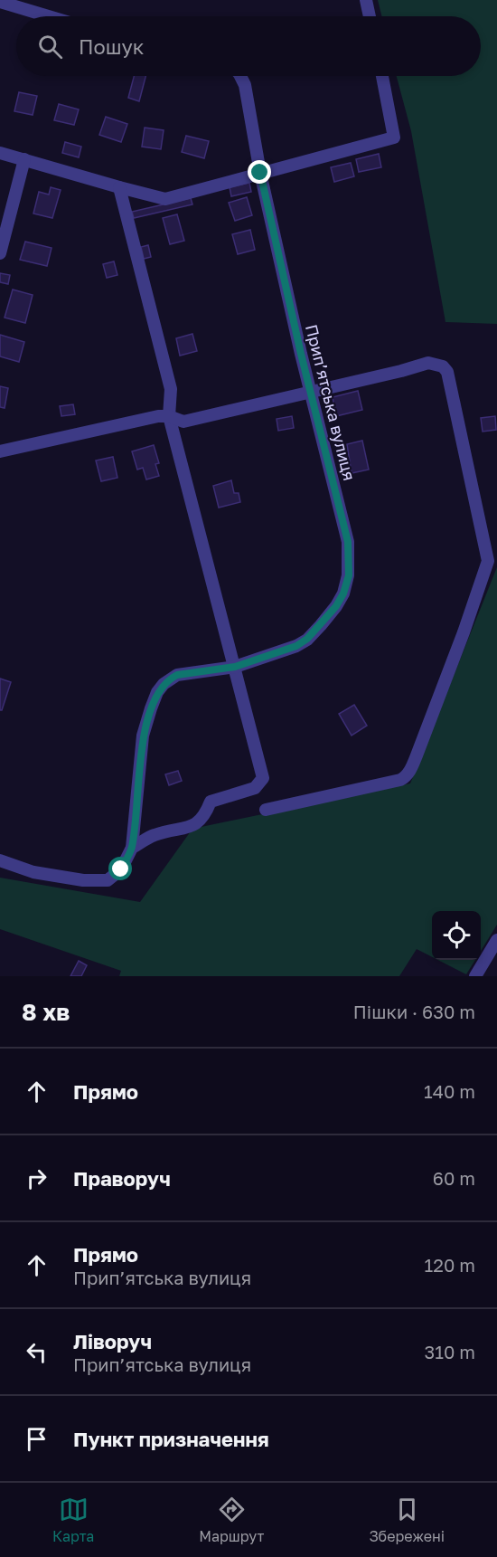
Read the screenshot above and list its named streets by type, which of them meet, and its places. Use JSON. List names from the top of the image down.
{
  "streets": {
    "street": ["Прип’ятська вулиця"]
  },
  "page": {
    "search": "Пошук",
    "heading": ["8 хв", "Пішки · 630 m"],
    "list": [
      ["Прямо", "140 m"],
      ["Праворуч", "60 m"],
      ["Прямо", "Прип’ятська вулиця", "120 m"],
      ["Ліворуч", "Прип’ятська вулиця", "310 m"],
      "Пункт призначення"
    ],
    "nav": ["Карта", "Маршрут", "Збережені"]
  }
}
